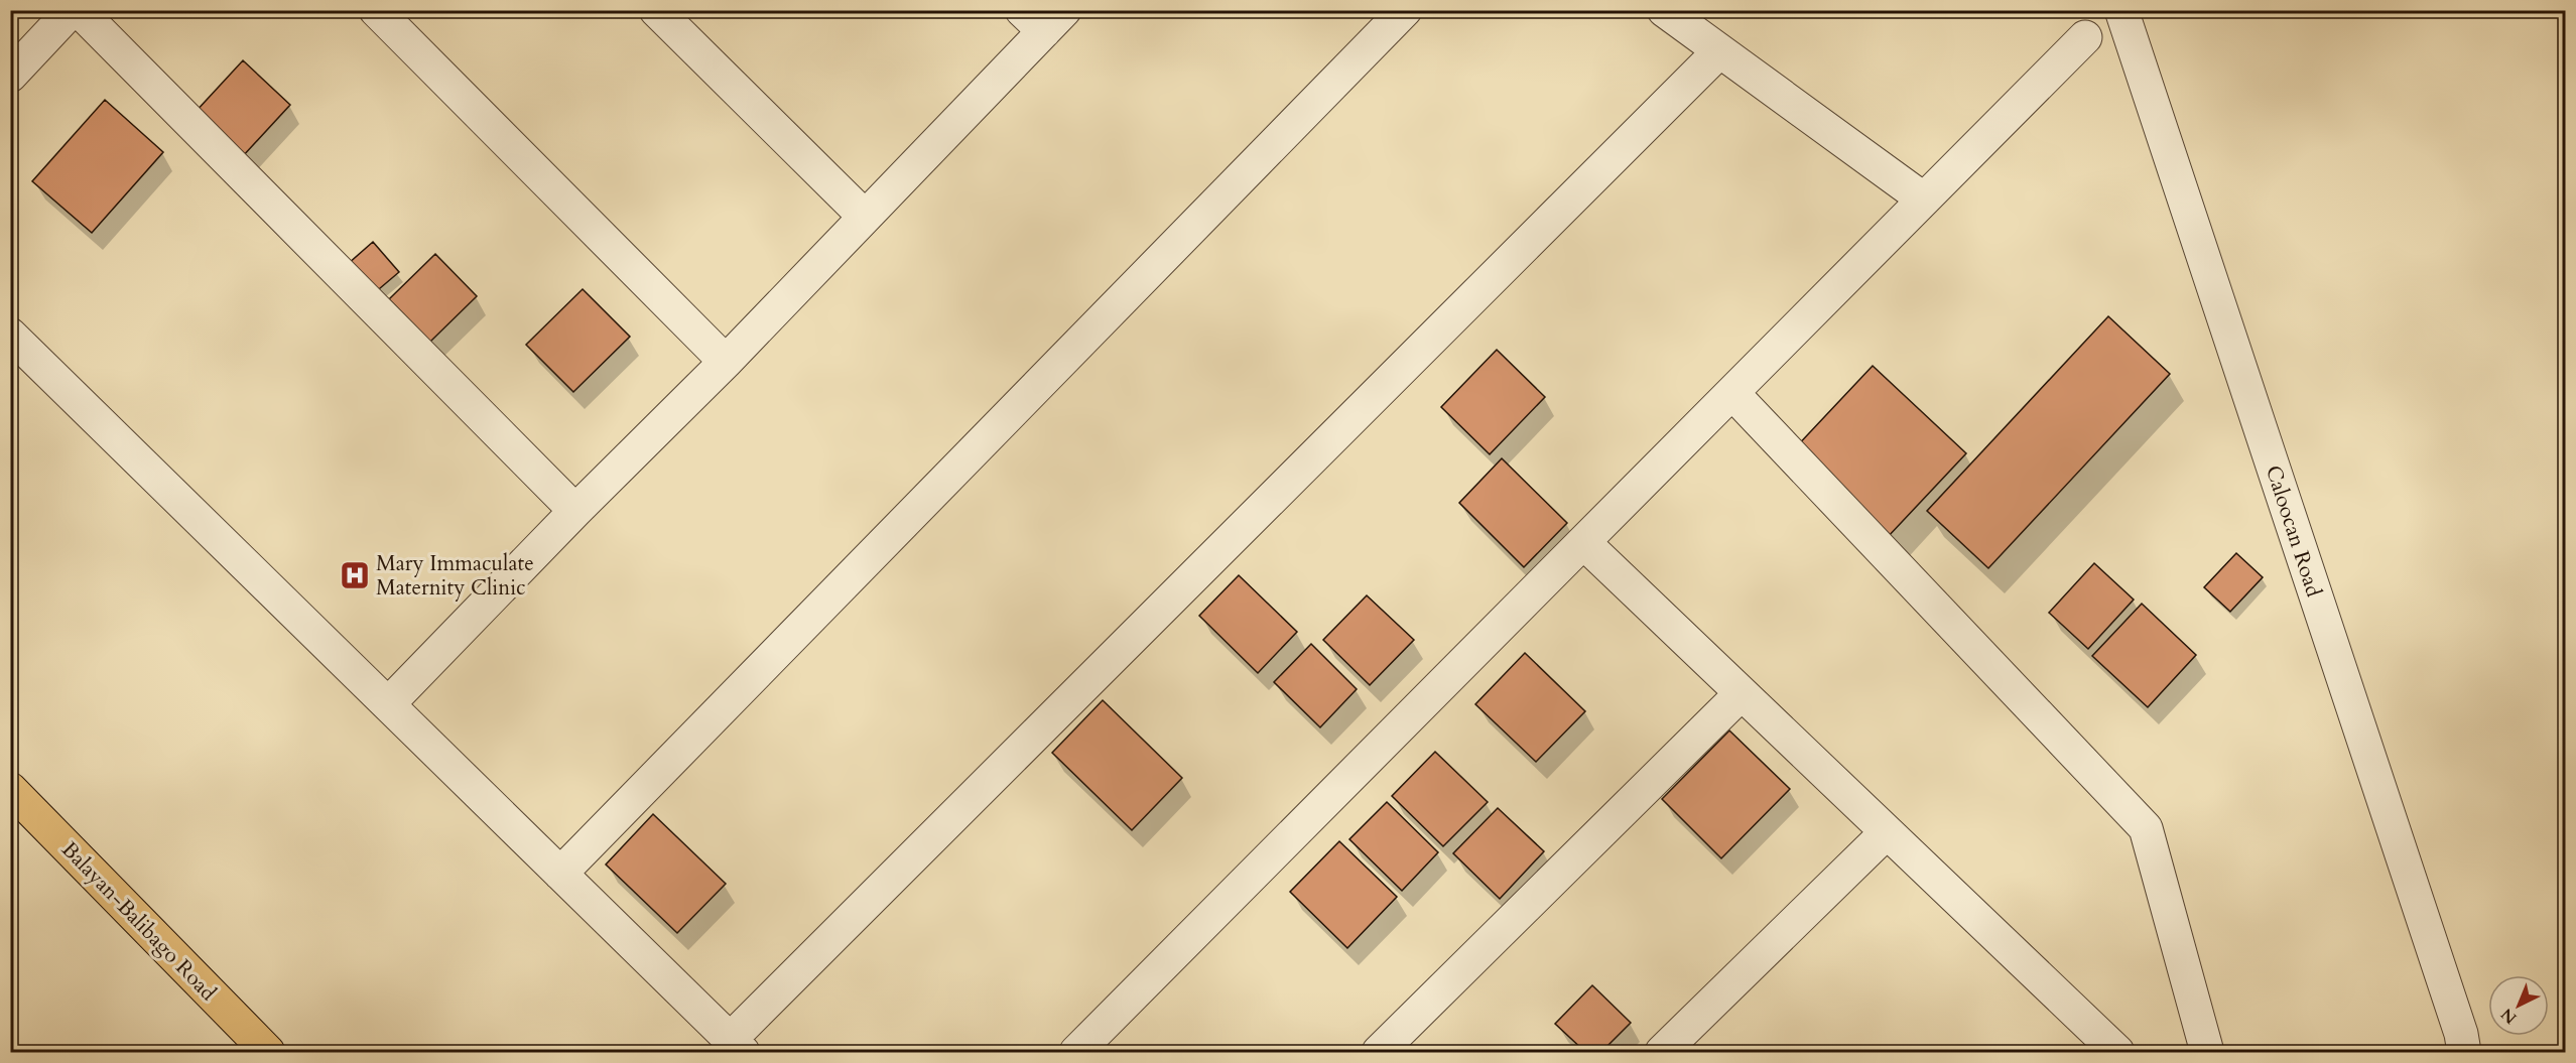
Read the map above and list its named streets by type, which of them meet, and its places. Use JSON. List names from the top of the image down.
{
  "streets": {
    "main road": ["Balayan-Balibago Road"],
    "street": ["Caloocan Road"]
  },
  "places": {
    "hospital": ["Mary Immaculate Maternity Clinic"]
  },
  "north": "bottom left"
}
